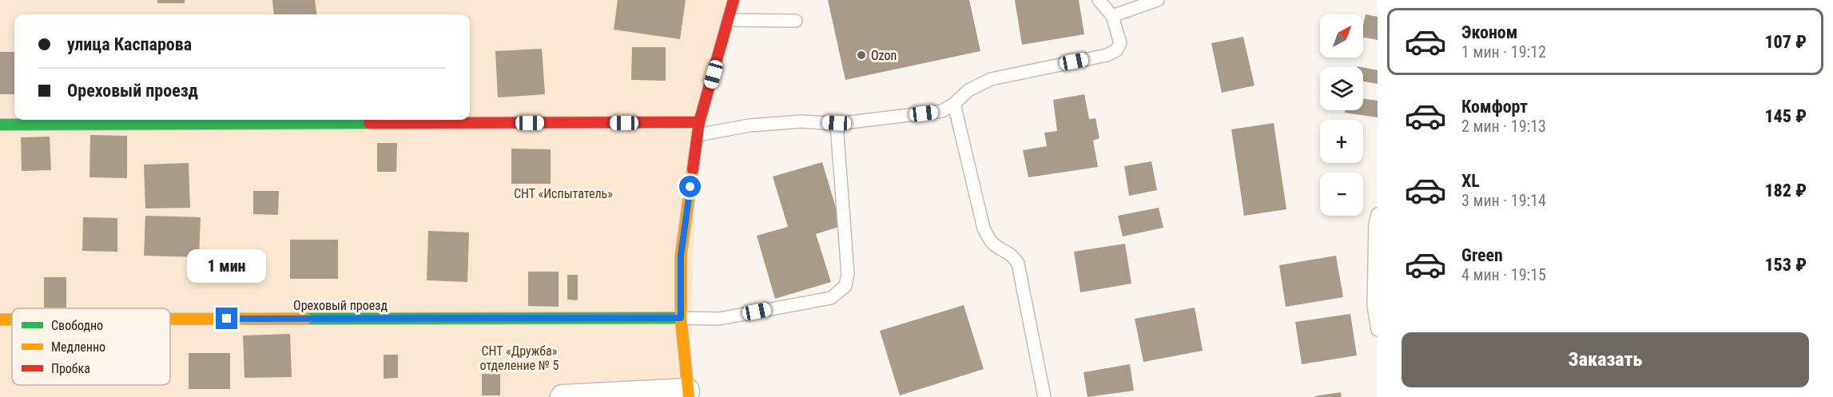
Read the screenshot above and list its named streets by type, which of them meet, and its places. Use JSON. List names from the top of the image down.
{
  "streets": {
    "street": ["Ореховый проезд"]
  },
  "parks": ["СНТ «Испытатель»", "СНТ «Дружба» отделение № 5"],
  "places": ["Ozon"],
  "legend": ["Свободно", "Медленно", "Пробка"],
  "north": "top right",
  "page": {
    "list": [
      {
        "name": "Эконом",
        "note": "1 мин · 19:12",
        "value": "107 ₽"
      },
      {
        "name": "Комфорт",
        "note": "2 мин · 19:13",
        "value": "145 ₽"
      },
      {
        "name": "XL",
        "note": "3 мин · 19:14",
        "value": "182 ₽"
      },
      {
        "name": "Green",
        "note": "4 мин · 19:15",
        "value": "153 ₽"
      }
    ],
    "map_buttons": ["+", "−"],
    "banner": ["улица Каспарова", "Ореховый проезд"],
    "bubble": "1 мин",
    "buttons": "Заказать"
  }
}
